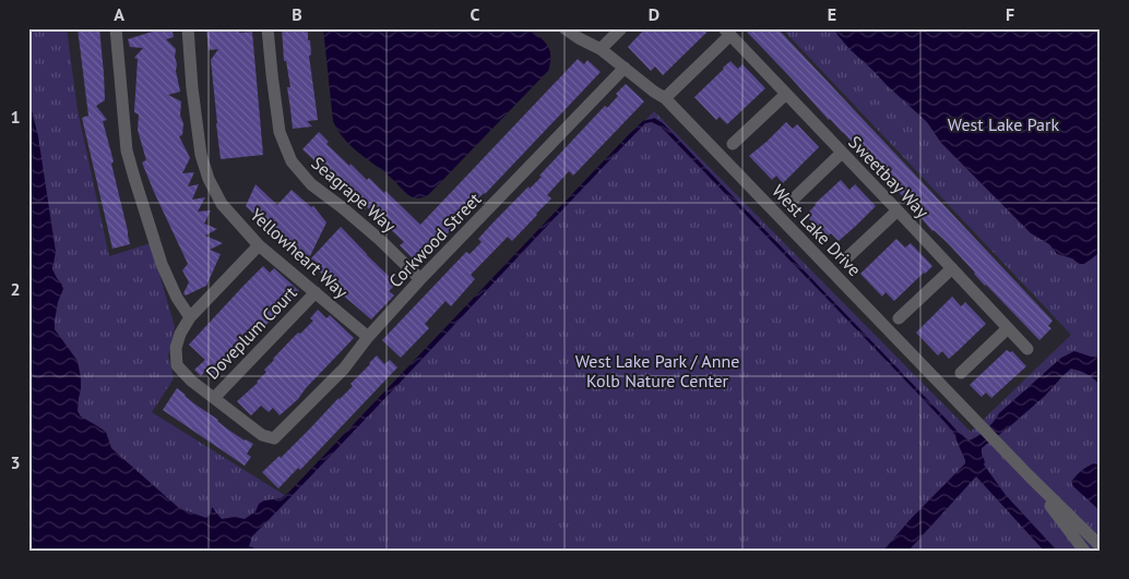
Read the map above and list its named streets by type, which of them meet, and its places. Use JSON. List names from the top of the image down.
{
  "streets": {
    "street": [
      "Sweetbay Way",
      "Seagrape Way",
      "West Lake Drive",
      "Corkwood Street",
      "Yellowheart Way",
      "Doveplum Court"
    ]
  },
  "crossings": [
    ["Seagrape Way", "Corkwood Street"],
    ["West Lake Drive", "Corkwood Street"],
    ["Corkwood Street", "Yellowheart Way"],
    ["Corkwood Street", "Doveplum Court"],
    ["Yellowheart Way", "Doveplum Court"]
  ],
  "parks": ["West Lake Park", "West Lake Park / Anne Kolb Nature Center"],
  "grid": {
    "columns": [
      "A",
      "B",
      "C",
      "D",
      "E",
      "F"
    ],
    "rows": ["1", "2", "3"]
  }
}
